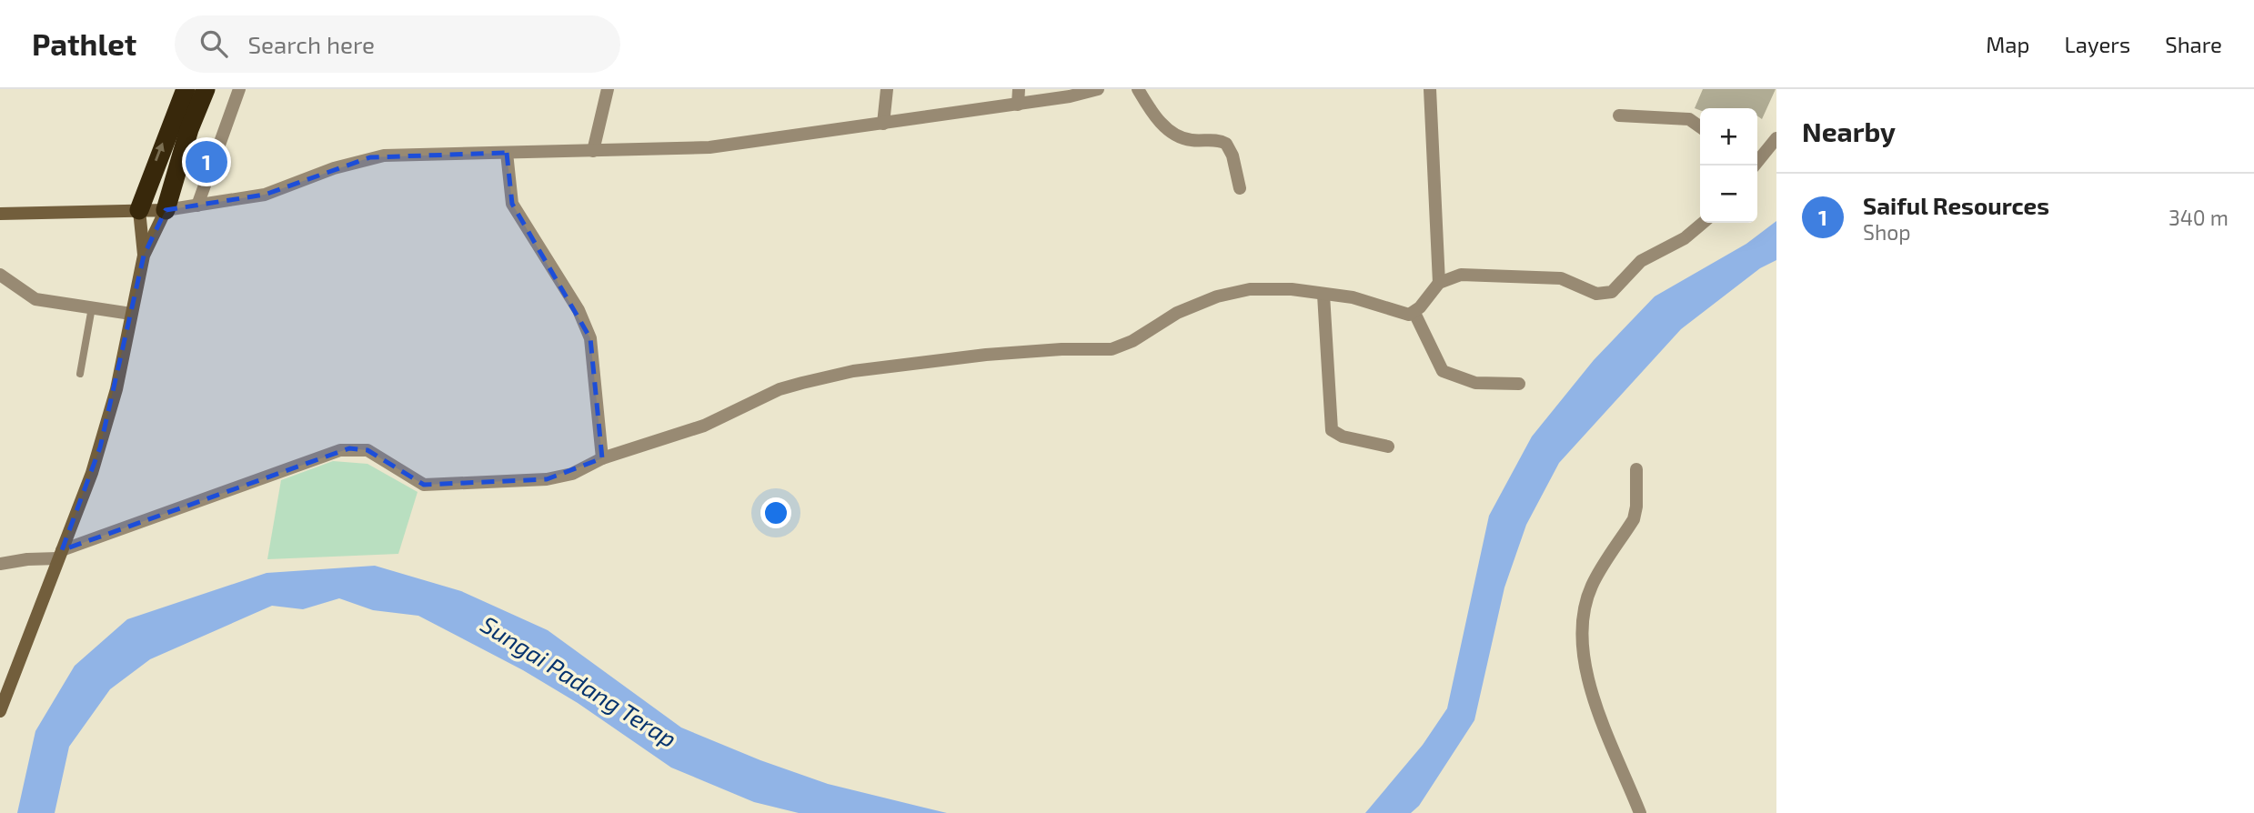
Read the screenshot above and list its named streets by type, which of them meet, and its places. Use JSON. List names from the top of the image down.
{
  "water": ["Sungai Padang Terap"],
  "page": {
    "header": "Pathlet",
    "search": "Search here",
    "nav": ["Map", "Layers", "Share"],
    "heading": "Nearby",
    "map_buttons": ["+", "−"],
    "pins": "1",
    "list": [
      {
        "mark": "1",
        "name": "Saiful Resources",
        "note": "Shop",
        "value": "340 m"
      }
    ]
  }
}
